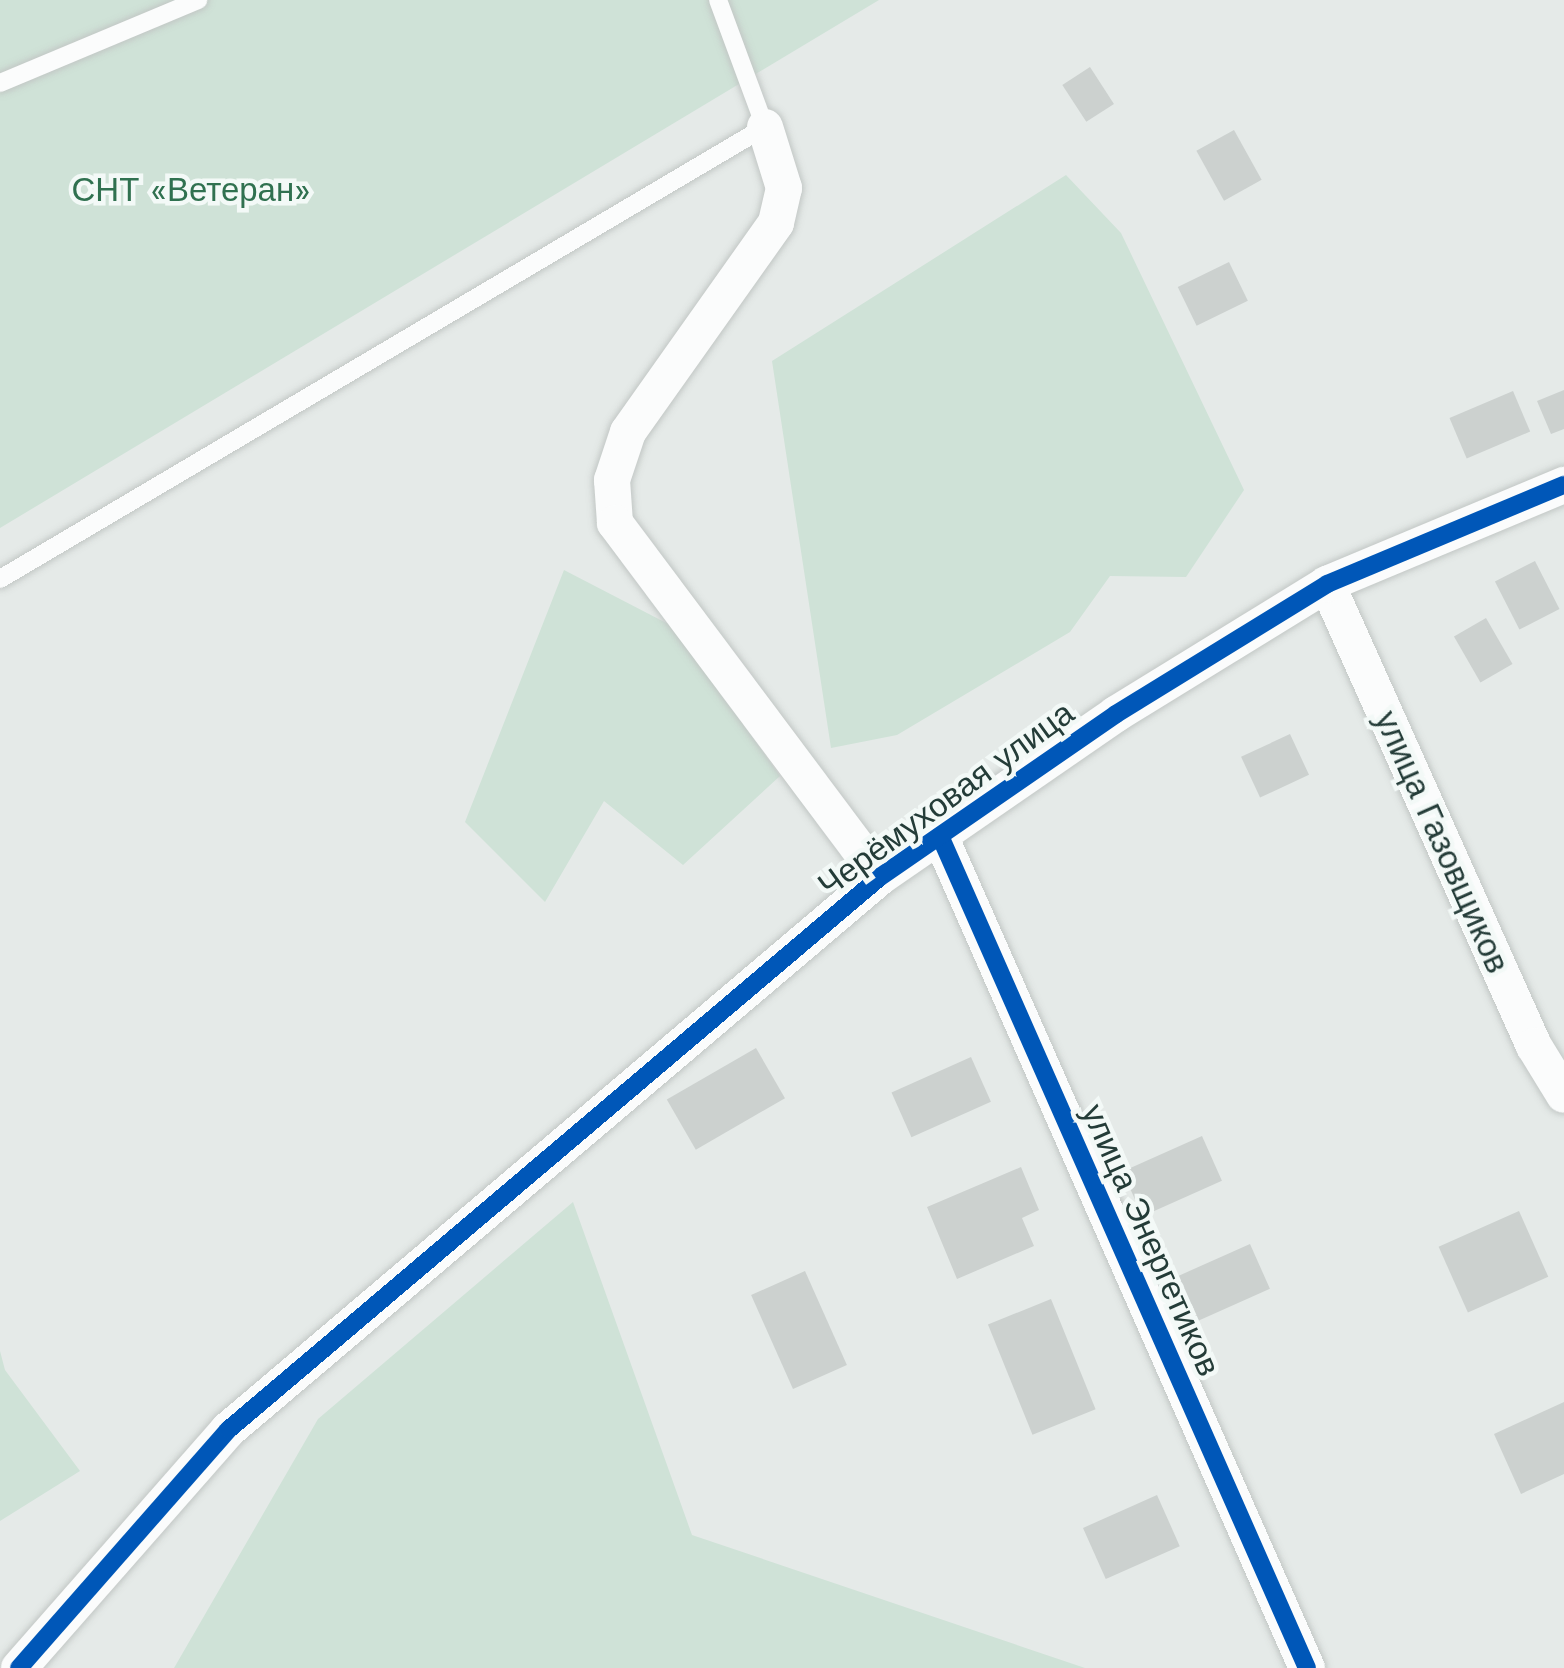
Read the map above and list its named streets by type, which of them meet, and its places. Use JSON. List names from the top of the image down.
{
  "streets": {
    "street": ["Черёмуховая улица", "улица Газовщиков", "улица Энергетиков"]
  },
  "crossings": [
    ["Черёмуховая улица", "улица Газовщиков"],
    ["Черёмуховая улица", "улица Энергетиков"]
  ],
  "parks": ["СНТ «Ветеран»"]
}
